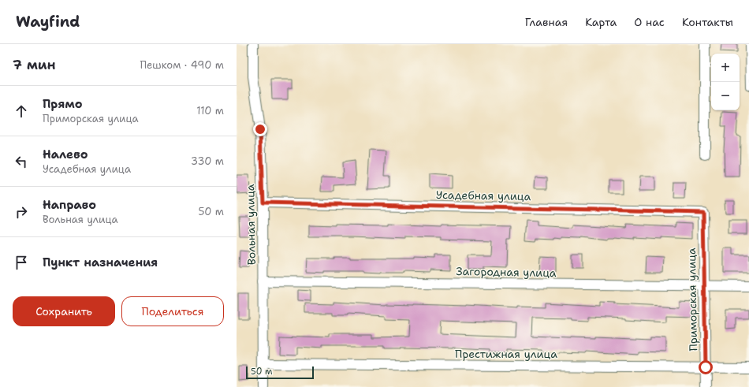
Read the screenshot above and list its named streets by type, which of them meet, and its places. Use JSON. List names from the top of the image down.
{
  "streets": {
    "street": [
      "Усадебная улица",
      "Вольная улица",
      "Загородная улица",
      "Приморская улица",
      "Престижная улица"
    ]
  },
  "crossings": [
    ["Усадебная улица", "Вольная улица"],
    ["Усадебная улица", "Приморская улица"],
    ["Вольная улица", "Загородная улица"],
    ["Вольная улица", "Престижная улица"],
    ["Загородная улица", "Приморская улица"],
    ["Приморская улица", "Престижная улица"]
  ],
  "scale_bar": "50 m",
  "page": {
    "header": "Wayfind",
    "nav": [
      "Главная",
      "Карта",
      "О нас",
      "Контакты"
    ],
    "heading": ["7 мин", "Пешком · 490 m"],
    "map_buttons": ["+", "−"],
    "list": [
      ["Прямо", "Приморская улица", "110 m"],
      ["Налево", "Усадебная улица", "330 m"],
      ["Направо", "Вольная улица", "50 m"],
      "Пункт назначения"
    ],
    "buttons": ["Сохранить", "Поделиться"],
    "scale": "50 m"
  }
}
